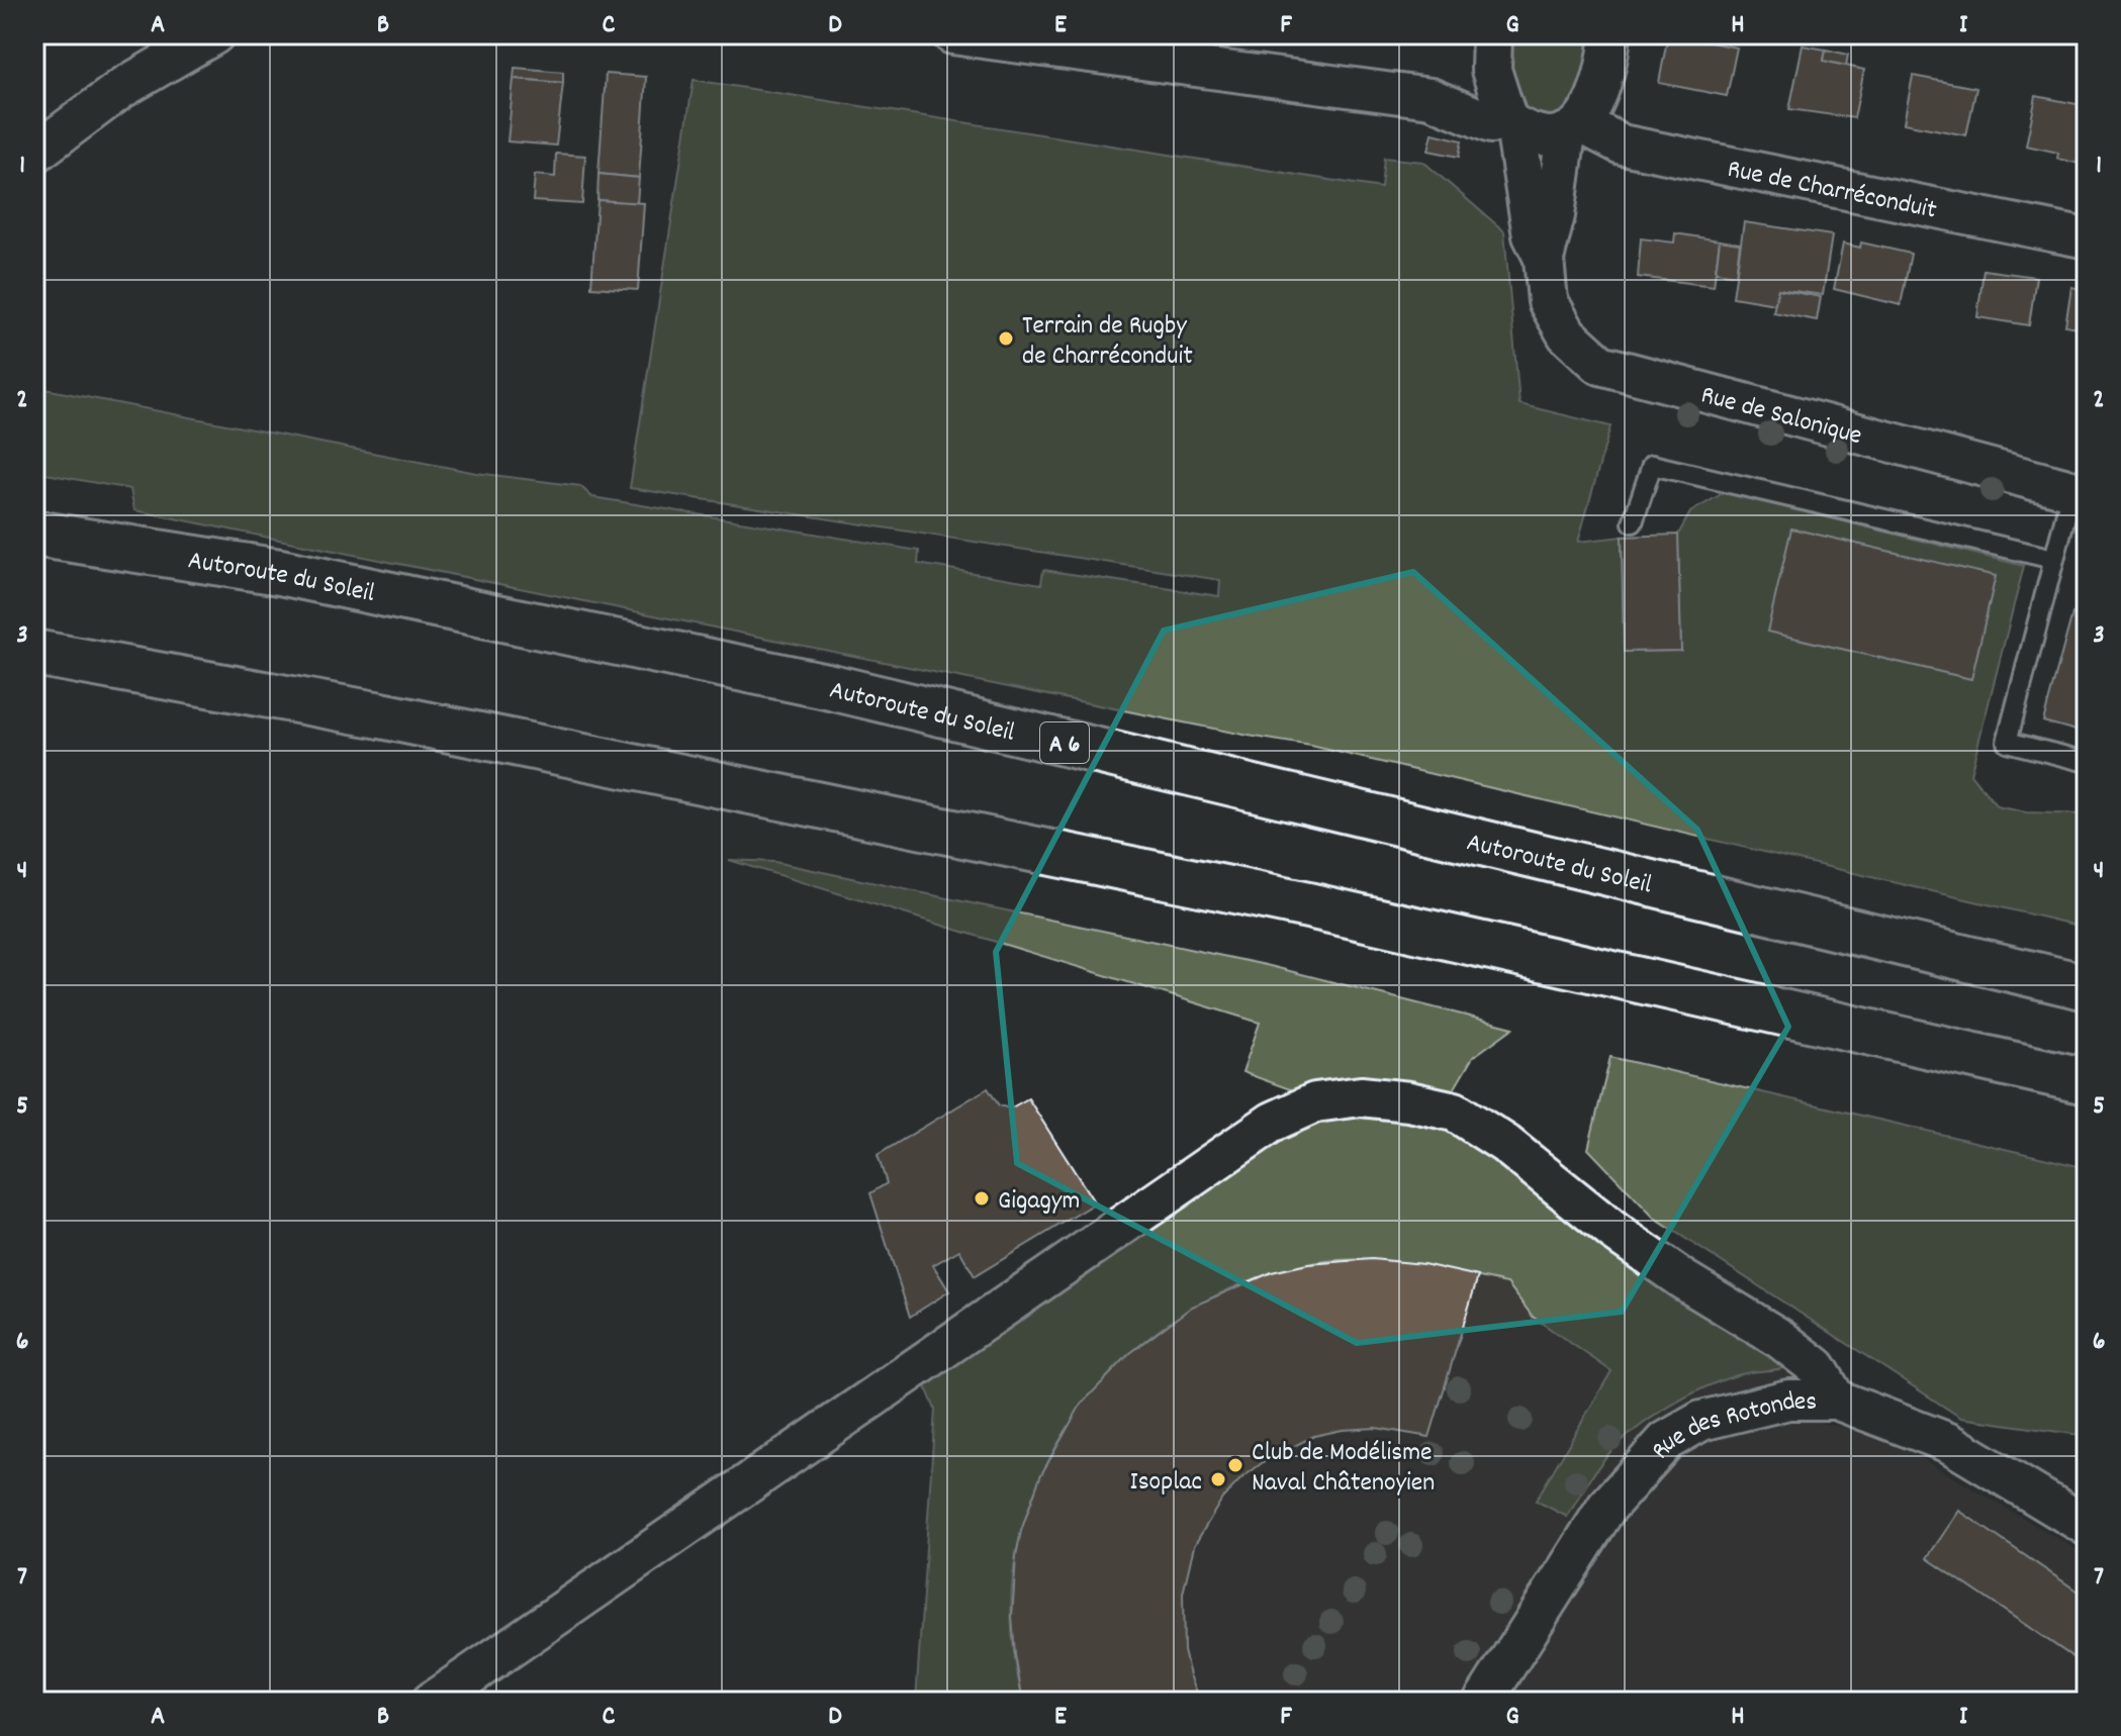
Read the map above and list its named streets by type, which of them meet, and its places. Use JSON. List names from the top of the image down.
{
  "streets": {
    "highway": ["Autoroute du Soleil", "A 6"],
    "street": ["Rue de Charréconduit", "Rue de Salonique", "Rue des Rotondes"]
  },
  "crossings": [
    ["Rue de Charréconduit", "Rue de Salonique"]
  ],
  "places": [
    "Terrain de Rugby de Charréconduit",
    "Gigagym",
    "Club de Modélisme Naval Châtenoyien",
    "Isoplac"
  ],
  "grid": {
    "columns": [
      "A",
      "B",
      "C",
      "D",
      "E",
      "F",
      "G",
      "H",
      "I"
    ],
    "rows": [
      "1",
      "2",
      "3",
      "4",
      "5",
      "6",
      "7"
    ]
  }
}
